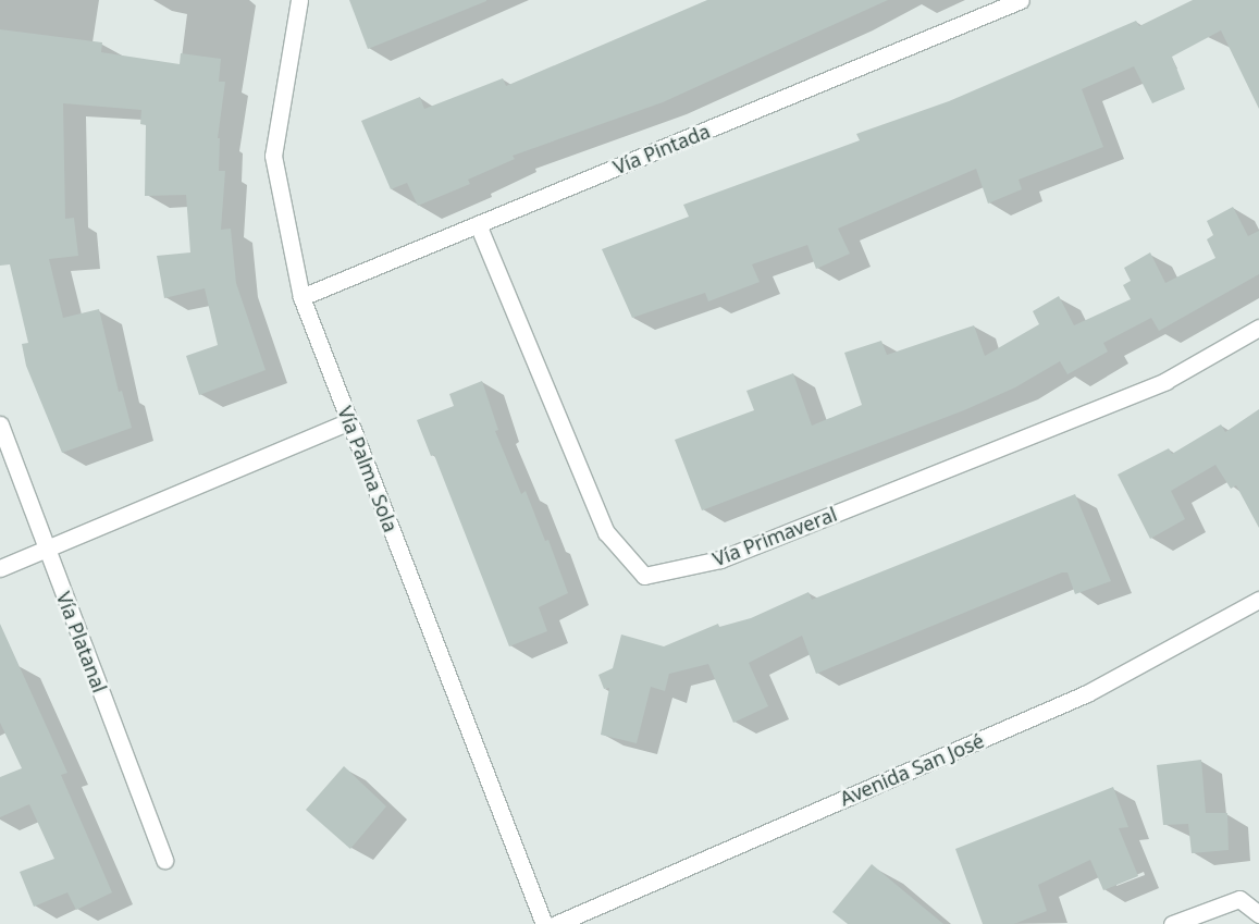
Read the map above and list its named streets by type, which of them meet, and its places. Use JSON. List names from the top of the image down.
{
  "streets": {
    "street": [
      "Vía Pintada",
      "Vía Palma Sola",
      "Vía Primaveral",
      "Vía Platanal",
      "Avenida San José"
    ]
  },
  "crossings": [
    ["Vía Pintada", "Vía Palma Sola"],
    ["Vía Pintada", "Vía Primaveral"]
  ]
}
